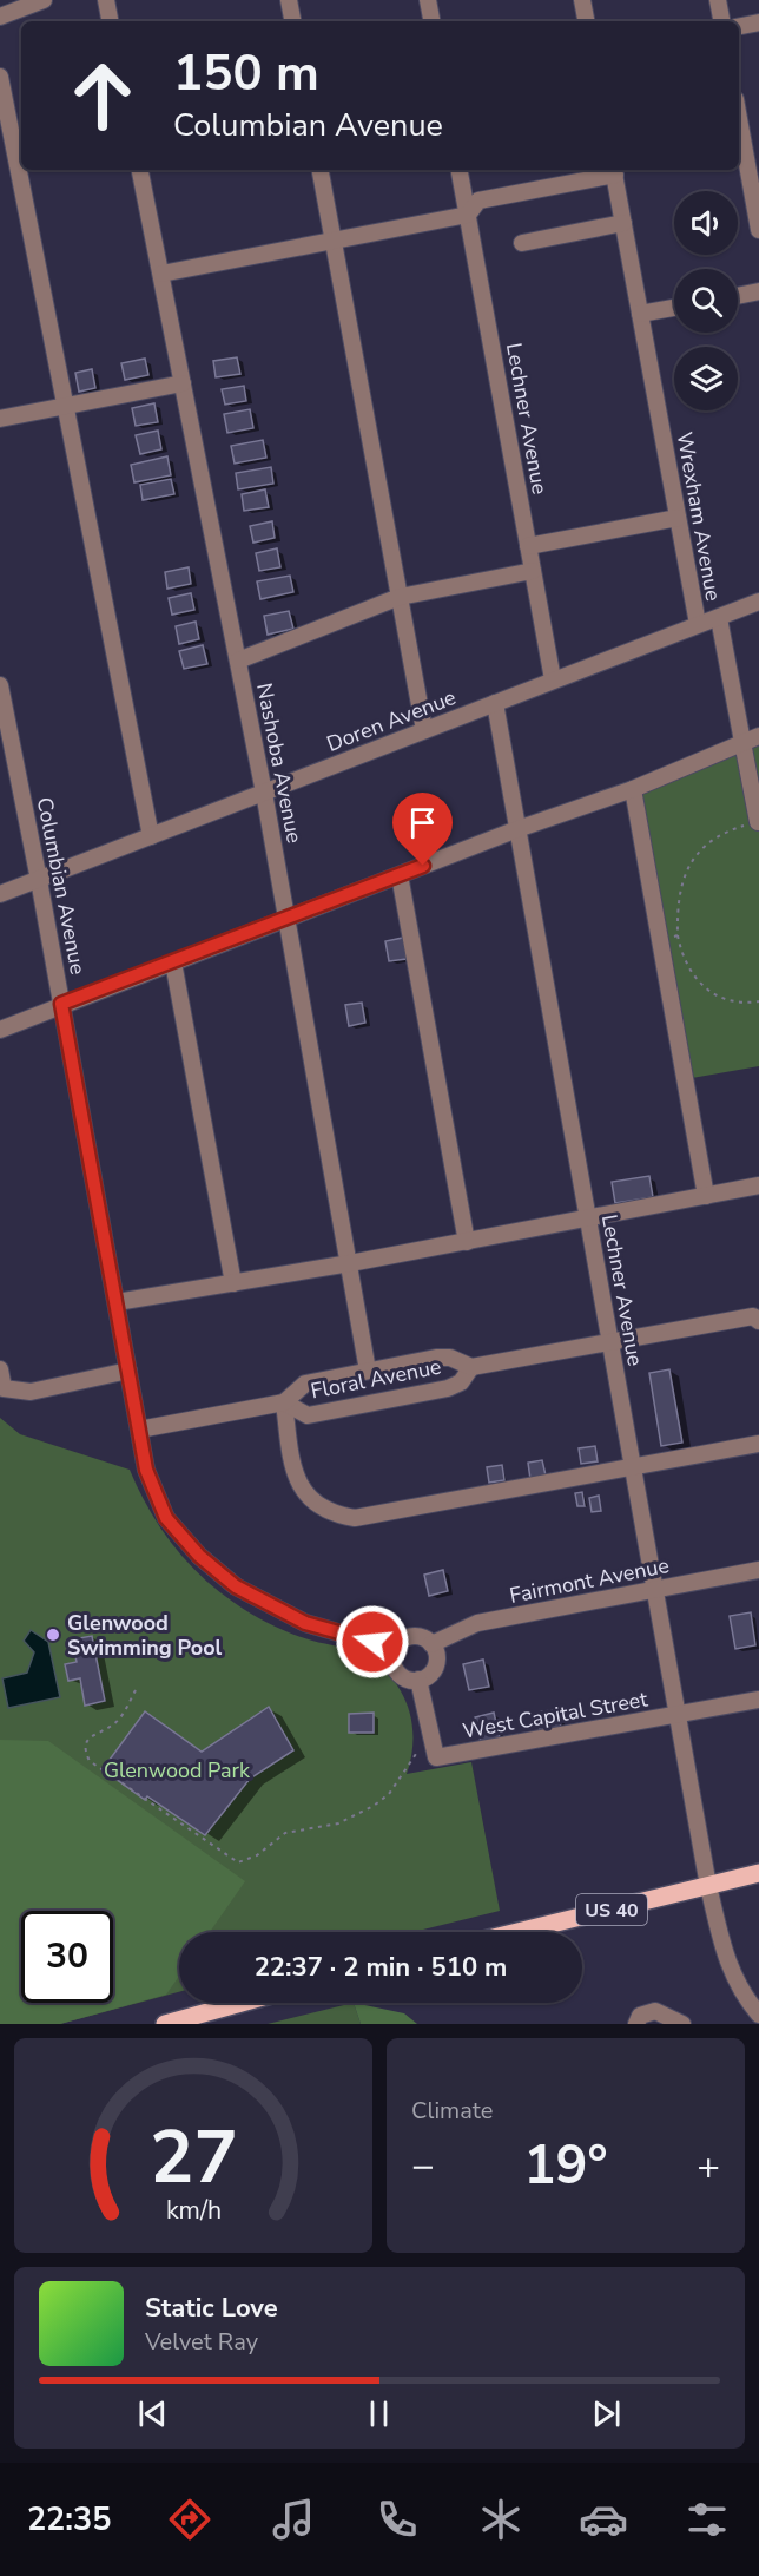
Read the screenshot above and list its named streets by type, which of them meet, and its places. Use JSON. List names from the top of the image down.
{
  "streets": {
    "main road": ["US 40"],
    "street": [
      "Lechner Avenue",
      "Wrexham Avenue",
      "Doren Avenue",
      "Nashoba Avenue",
      "Columbian Avenue",
      "Floral Avenue",
      "Fairmont Avenue",
      "West Capital Street"
    ]
  },
  "crossings": [
    ["Lechner Avenue", "Doren Avenue"],
    ["Lechner Avenue", "Floral Avenue"],
    ["Lechner Avenue", "Fairmont Avenue"],
    ["Lechner Avenue", "West Capital Street"],
    ["Lechner Avenue", "US 40"],
    ["Wrexham Avenue", "Doren Avenue"],
    ["Doren Avenue", "Nashoba Avenue"],
    ["Doren Avenue", "Columbian Avenue"],
    ["Nashoba Avenue", "Floral Avenue"],
    ["Columbian Avenue", "Floral Avenue"],
    ["Fairmont Avenue", "West Capital Street"]
  ],
  "parks": ["Glenwood Park"],
  "places": ["Glenwood Swimming Pool"],
  "page": {
    "turn": ["150 m", "Columbian Avenue"],
    "limit": "30",
    "trip": "22:37 · 2 min · 510 m",
    "tile": "Climate",
    "heat": ["−", "19°", "+"],
    "song": ["Static Love", "Velvet Ray"],
    "tabs": "22:35",
    "gauge": ["27", "km/h"]
  }
}
